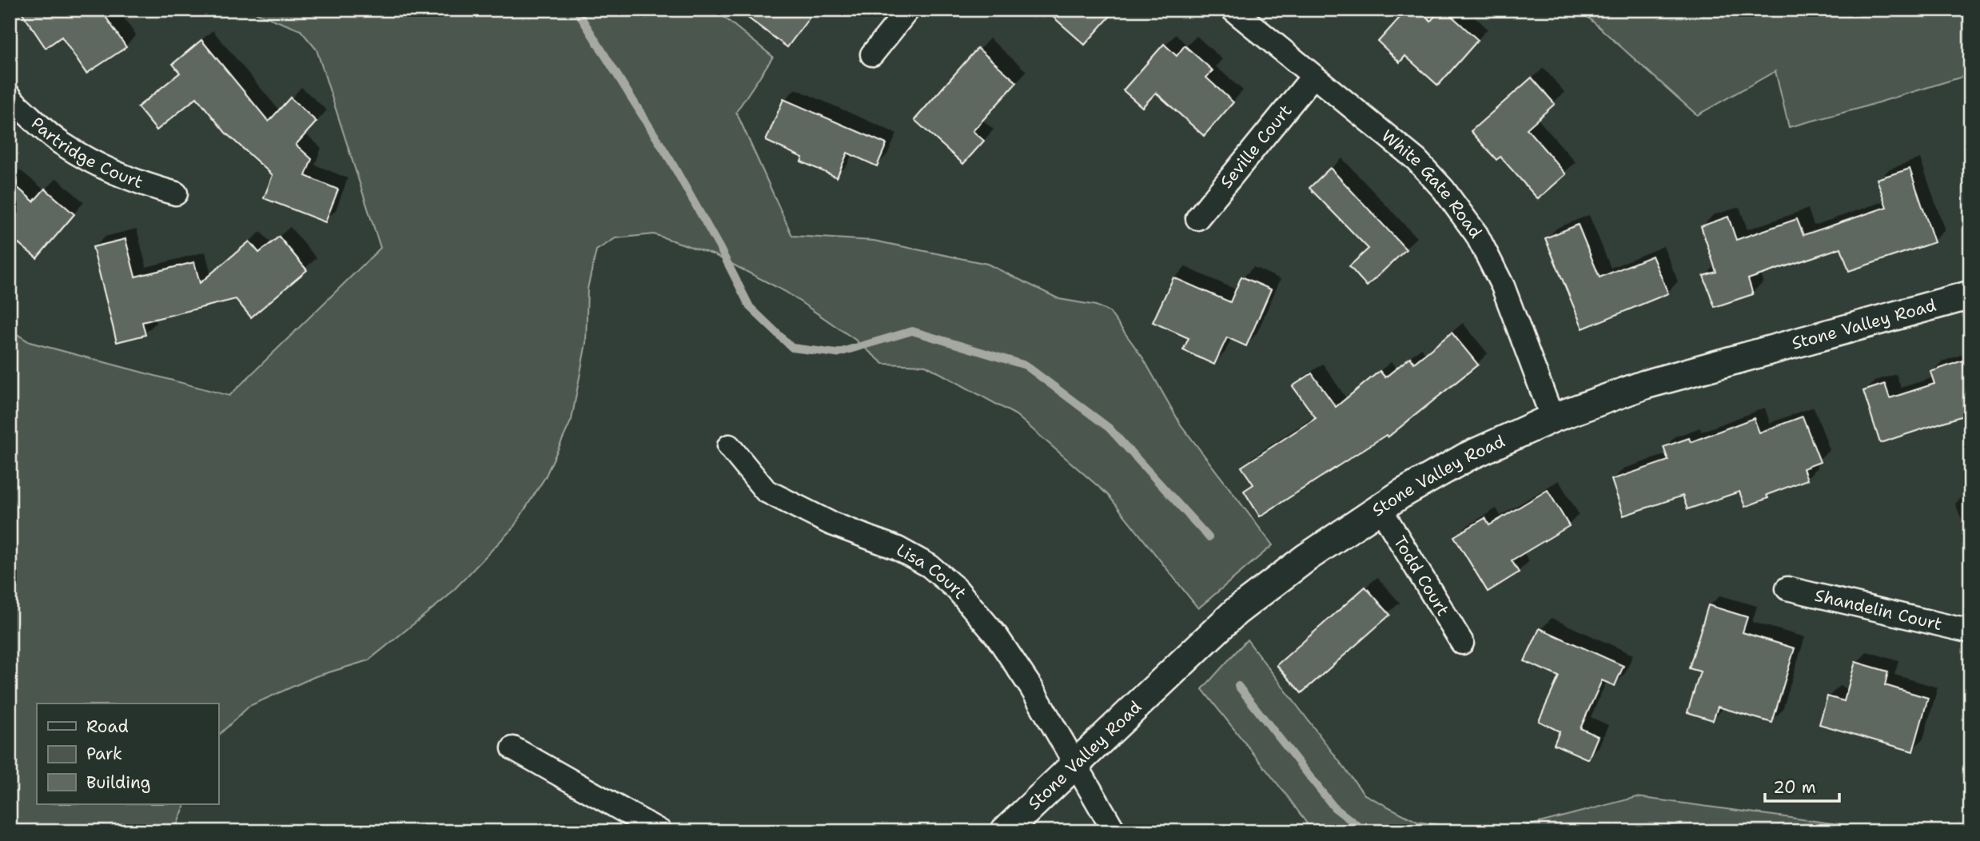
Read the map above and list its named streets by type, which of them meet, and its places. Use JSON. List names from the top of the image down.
{
  "streets": {
    "street": [
      "Seville Court",
      "Partridge Court",
      "White Gate Road",
      "Stone Valley Road",
      "Lisa Court",
      "Todd Court",
      "Shandelin Court"
    ]
  },
  "crossings": [
    ["Seville Court", "White Gate Road"],
    ["White Gate Road", "Stone Valley Road"],
    ["Stone Valley Road", "Lisa Court"],
    ["Stone Valley Road", "Todd Court"]
  ],
  "legend": ["Road", "Park", "Building"],
  "scale_bar": "20 m"
}
